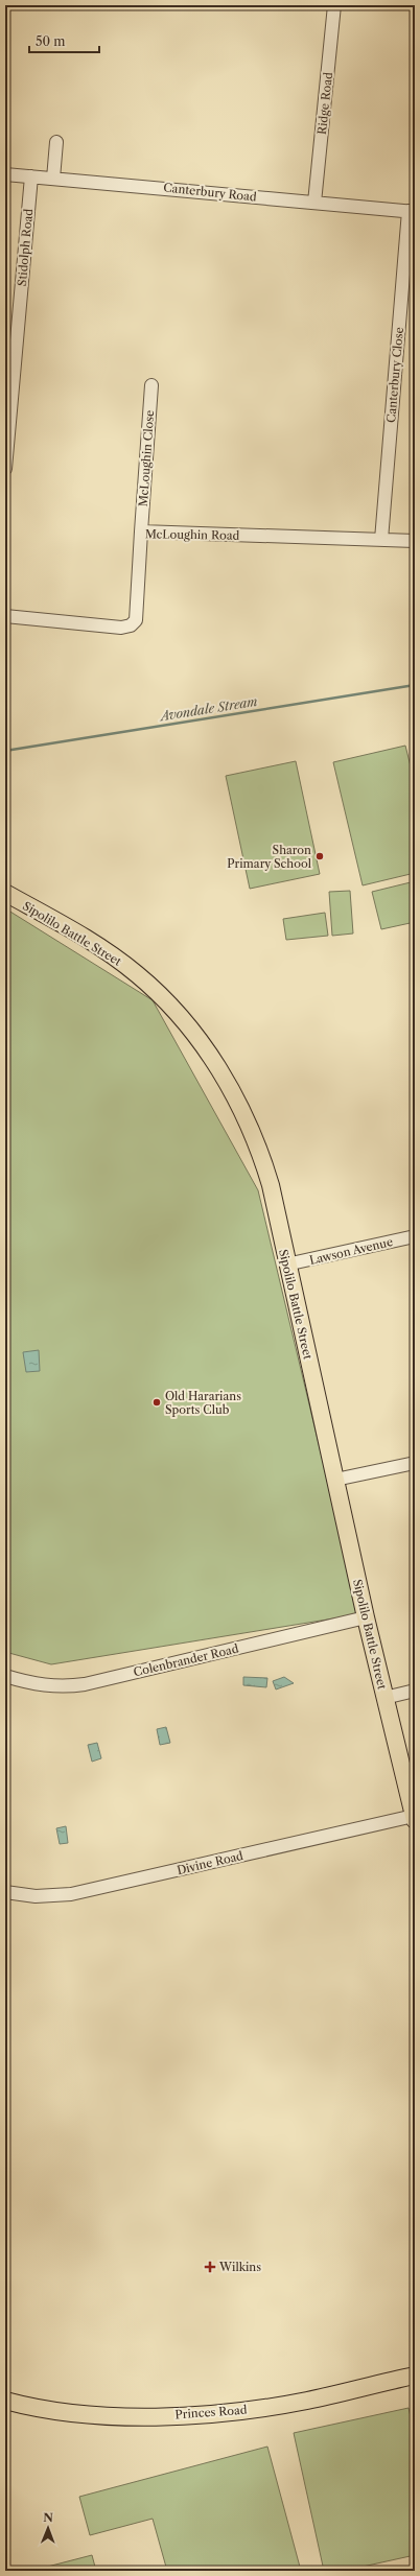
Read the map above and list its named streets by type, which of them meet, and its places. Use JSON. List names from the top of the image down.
{
  "streets": {
    "main road": ["Sipolilo Battle Street", "Princes Road"],
    "street": [
      "Ridge Road",
      "Canterbury Road",
      "Stidolph Road",
      "Canterbury Close",
      "McLoughin Close",
      "McLoughin Road",
      "Lawson Avenue",
      "Colenbrander Road",
      "Divine Road"
    ]
  },
  "crossings": [
    ["Ridge Road", "Canterbury Road"],
    ["Canterbury Road", "Stidolph Road"],
    ["Canterbury Road", "Canterbury Close"],
    ["Canterbury Close", "McLoughin Road"],
    ["McLoughin Close", "McLoughin Road"],
    ["Sipolilo Battle Street", "Lawson Avenue"],
    ["Sipolilo Battle Street", "Colenbrander Road"],
    ["Sipolilo Battle Street", "Divine Road"]
  ],
  "water": ["Avondale Stream"],
  "places": {
    "other": ["Sharon Primary School", "Old Hararians Sports Club"],
    "health": ["Wilkins"]
  },
  "scale_bar": "50 m",
  "north": "top"
}
